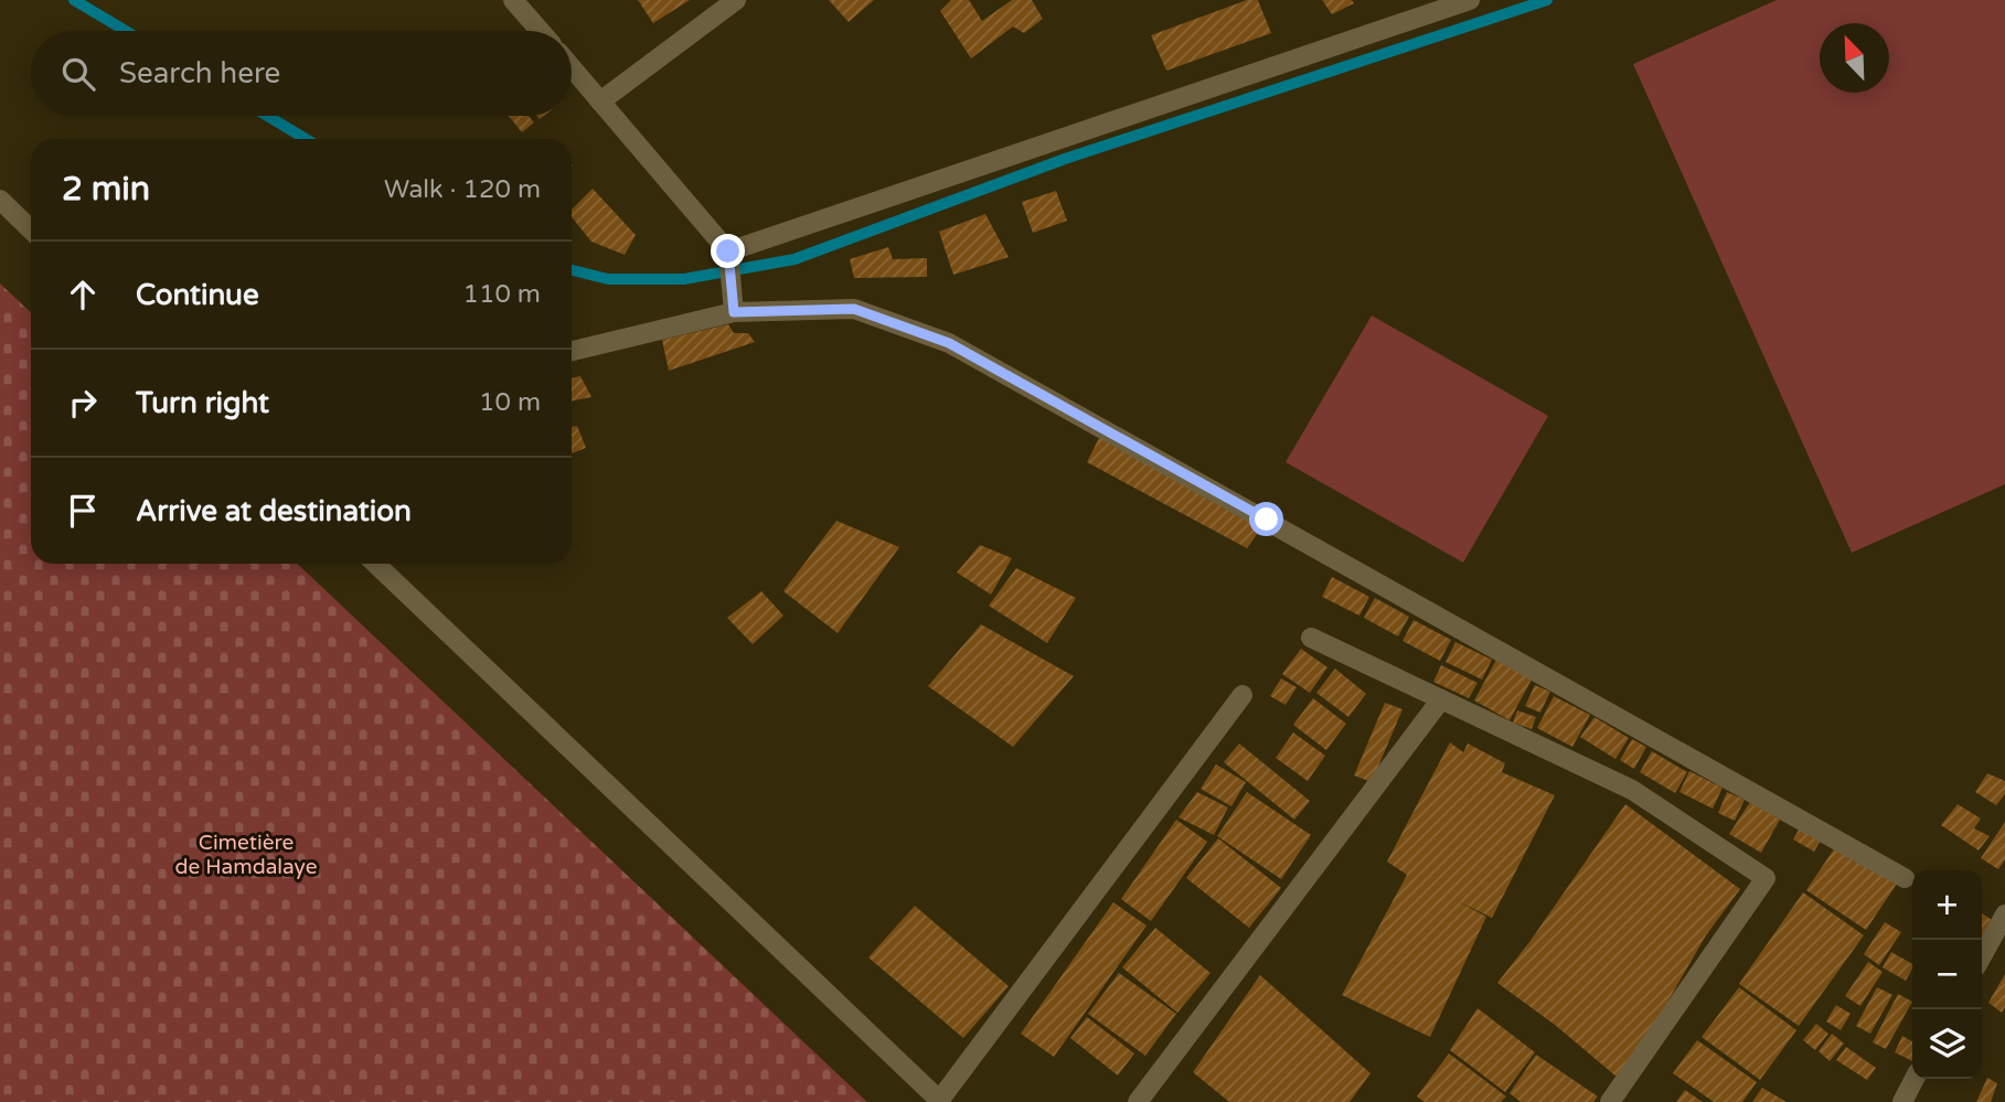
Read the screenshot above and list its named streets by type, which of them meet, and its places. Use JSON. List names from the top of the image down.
{
  "parks": ["Cimetière de Hamdalaye"],
  "north": "top left",
  "page": {
    "search": "Search here",
    "heading": ["2 min", "Walk · 120 m"],
    "list": [
      ["Continue", "110 m"],
      ["Turn right", "10 m"],
      "Arrive at destination"
    ],
    "map_buttons": ["+", "−"]
  }
}
